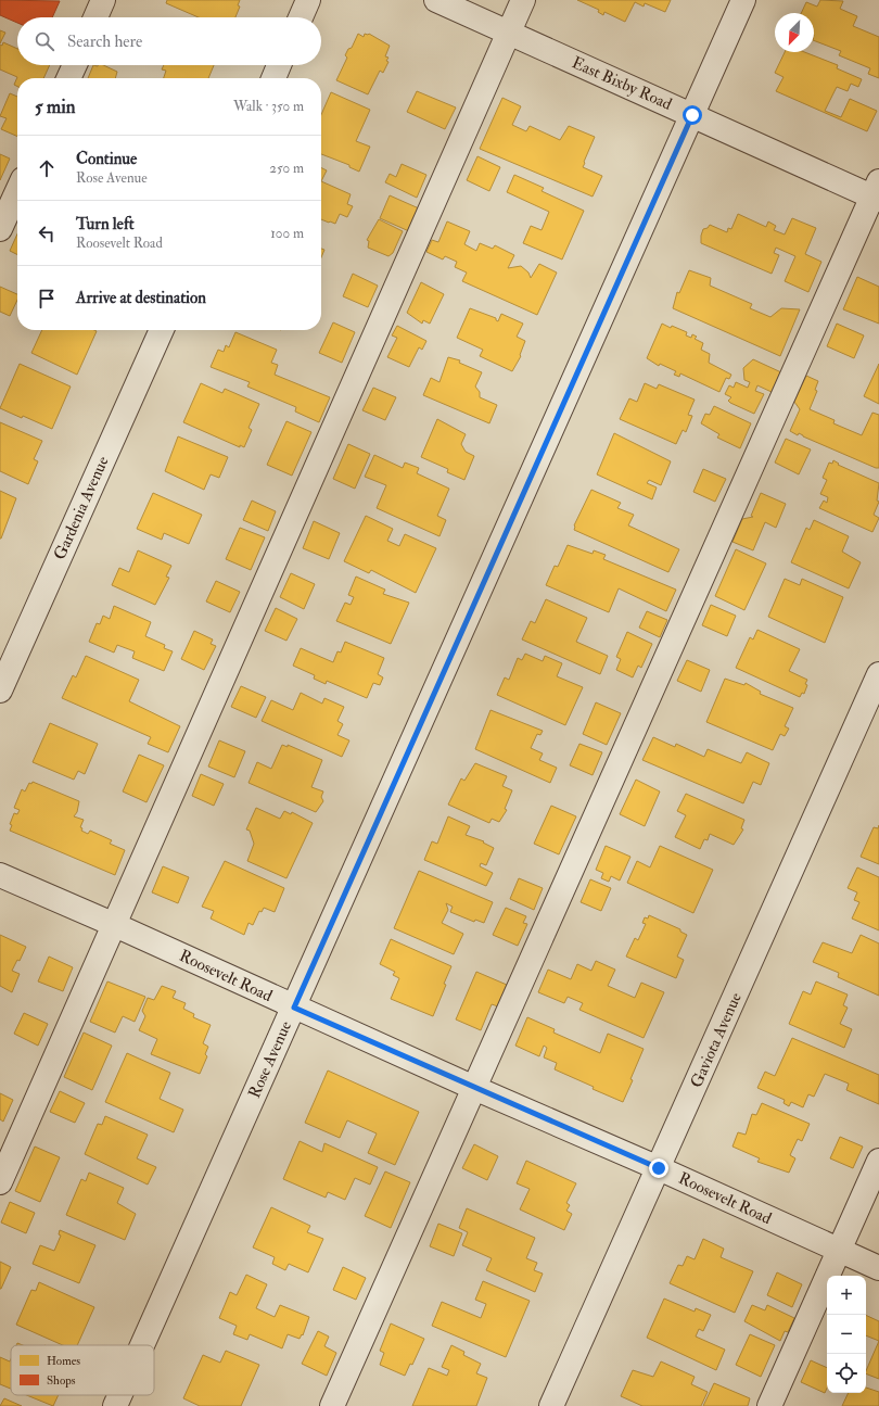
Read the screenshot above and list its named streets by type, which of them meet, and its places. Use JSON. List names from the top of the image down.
{
  "streets": {
    "street": [
      "East Bixby Road",
      "Gardenia Avenue",
      "Roosevelt Road",
      "Gaviota Avenue",
      "Rose Avenue"
    ]
  },
  "crossings": [
    ["East Bixby Road", "Rose Avenue"],
    ["Roosevelt Road", "Gaviota Avenue"],
    ["Roosevelt Road", "Rose Avenue"]
  ],
  "legend": ["Homes", "Shops"],
  "north": "bottom left",
  "page": {
    "search": "Search here",
    "heading": ["5 min", "Walk · 350 m"],
    "list": [
      ["Continue", "Rose Avenue", "250 m"],
      ["Turn left", "Roosevelt Road", "100 m"],
      "Arrive at destination"
    ],
    "map_buttons": ["+", "−"]
  }
}
